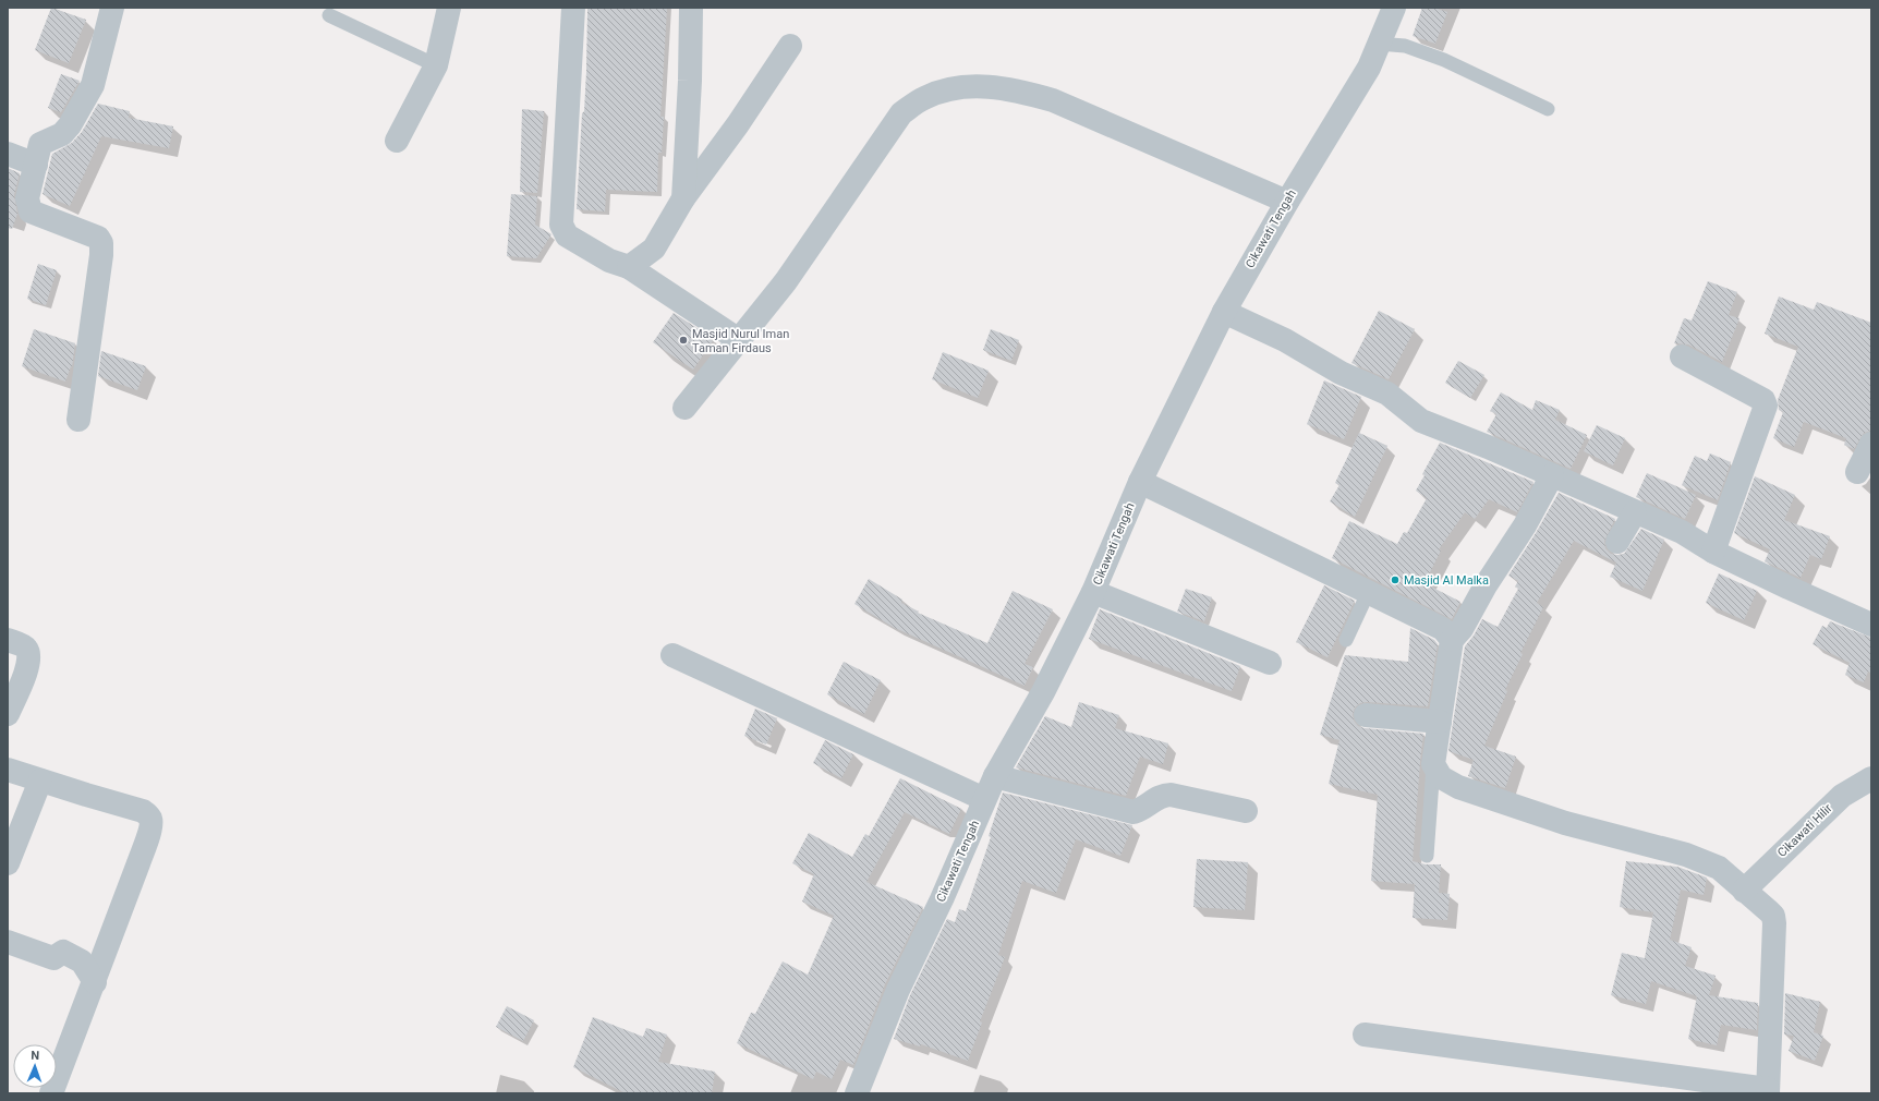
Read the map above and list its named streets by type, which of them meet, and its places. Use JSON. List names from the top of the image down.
{
  "streets": {
    "street": ["Cikawati Tengah", "Cikawati Hilir"]
  },
  "places": ["Masjid Nurul Iman Taman Firdaus", "Masjid Al Malka"],
  "north": "top"
}
